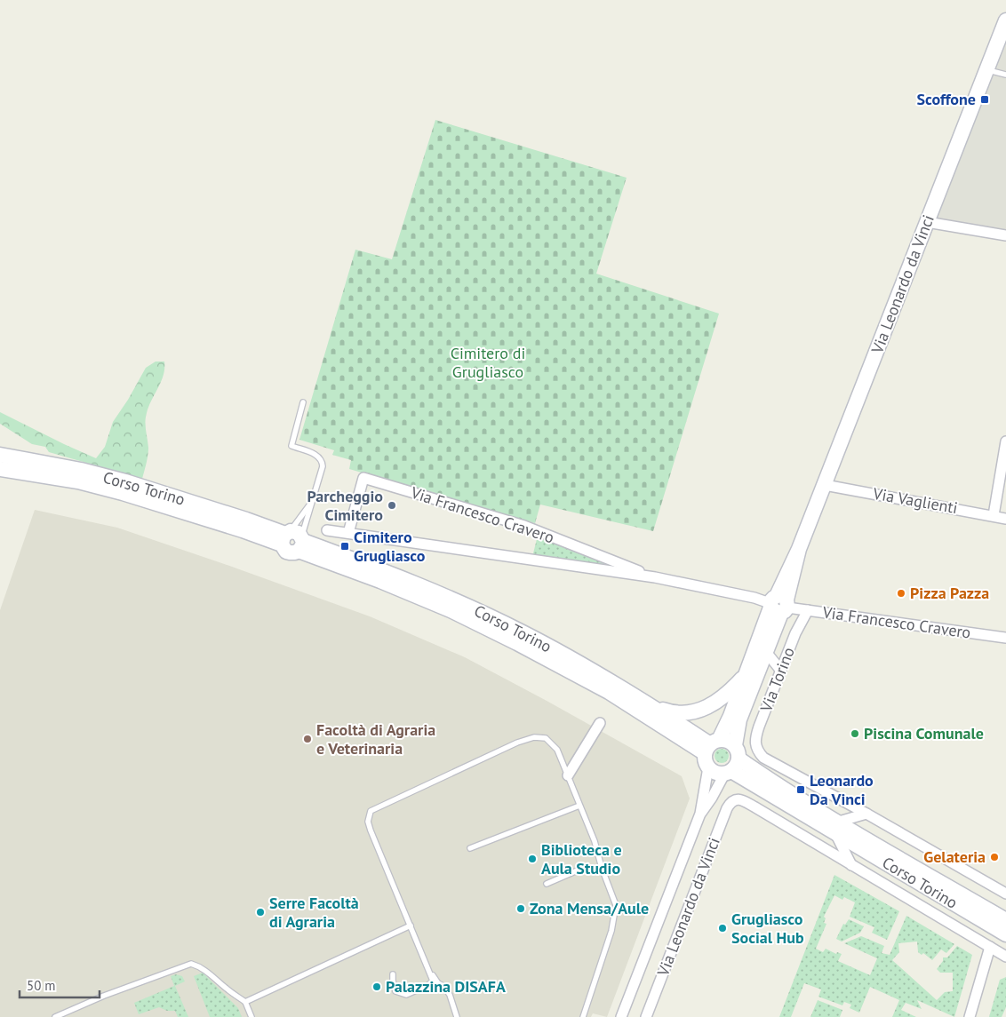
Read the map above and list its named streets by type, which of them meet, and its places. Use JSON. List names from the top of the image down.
{
  "streets": {
    "street": [
      "Via Leonardo da Vinci",
      "Corso Torino",
      "Via Vaglienti",
      "Via Francesco Cravero",
      "Via Torino"
    ]
  },
  "crossings": [
    ["Via Leonardo da Vinci", "Corso Torino"],
    ["Via Leonardo da Vinci", "Via Vaglienti"],
    ["Via Leonardo da Vinci", "Via Francesco Cravero"],
    ["Corso Torino", "Via Torino"],
    ["Via Francesco Cravero", "Via Torino"]
  ],
  "parks": ["Cimitero di Grugliasco"],
  "places": {
    "transit": ["Scoffone", "Cimitero Grugliasco", "Leonardo Da Vinci"],
    "other": [
      "Parcheggio Cimitero",
      "Pizza Pazza",
      "Piscina Comunale",
      "Facoltà di Agraria e Veterinaria",
      "Gelateria",
      "Biblioteca e Aula Studio",
      "Zona Mensa/Aule",
      "Serre Facoltà di Agraria",
      "Grugliasco Social Hub",
      "Palazzina DISAFA"
    ]
  },
  "scale_bar": "50 m"
}
